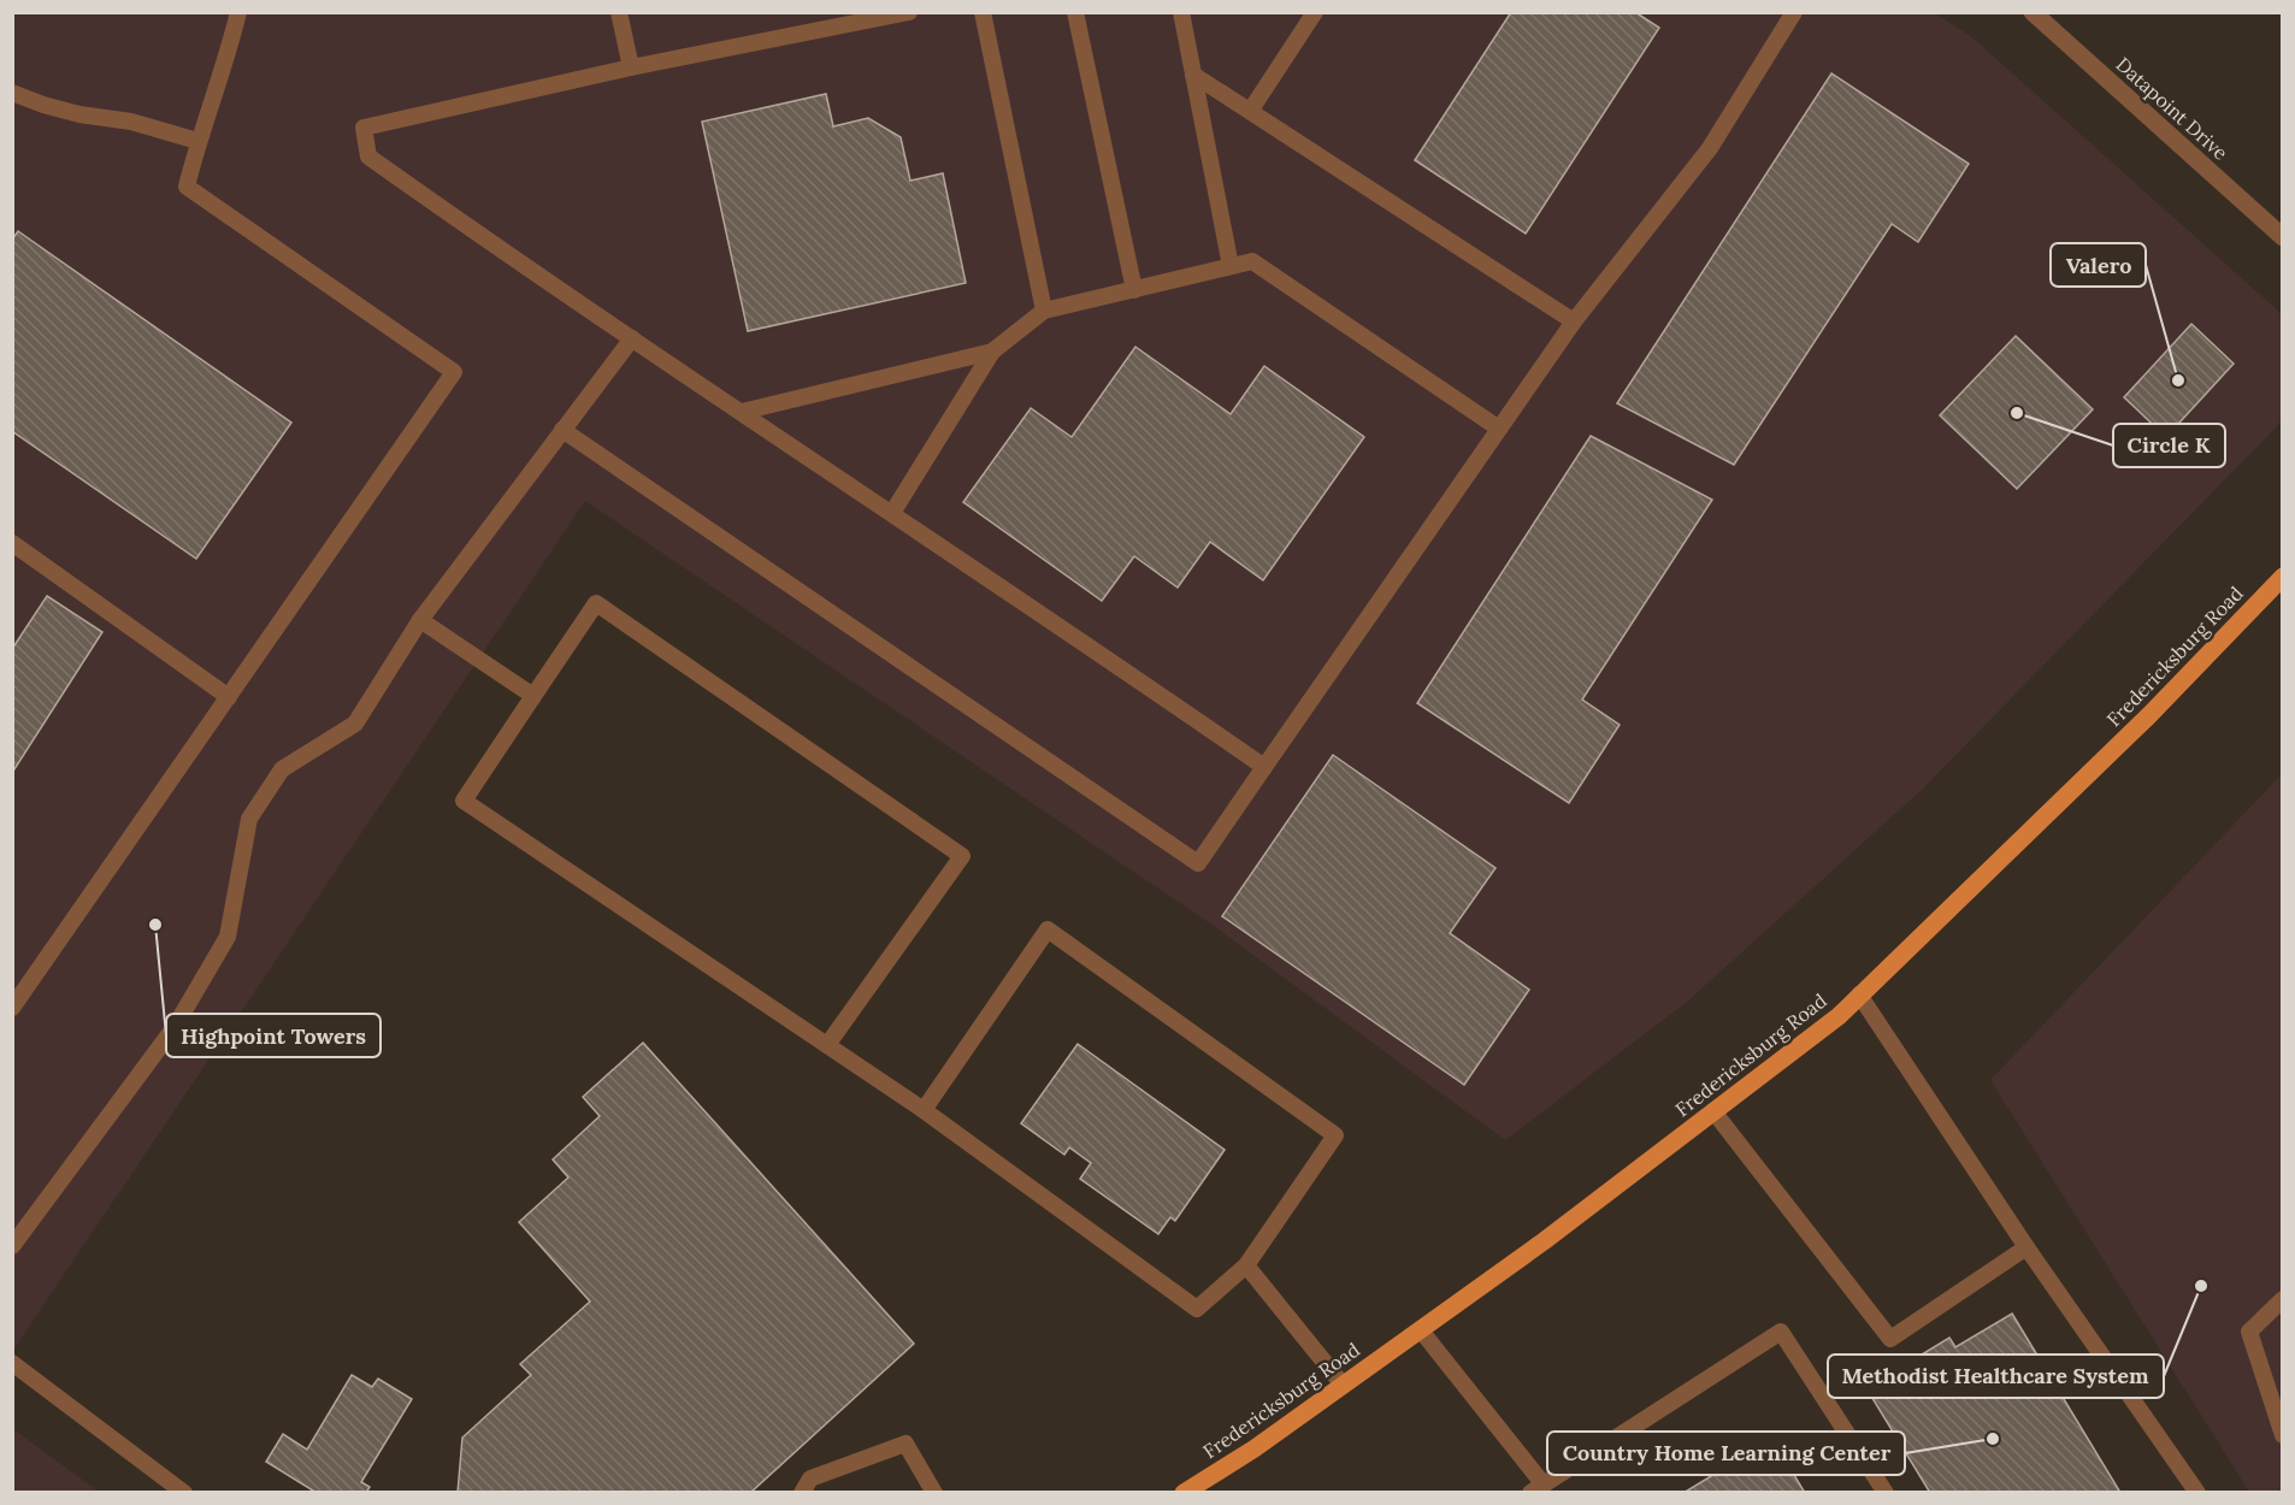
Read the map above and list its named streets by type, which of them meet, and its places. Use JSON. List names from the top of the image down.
{
  "streets": {
    "main road": ["Fredericksburg Road"],
    "street": ["Datapoint Drive"]
  },
  "places": [
    "Valero",
    "Circle K",
    "Highpoint Towers",
    "Methodist Healthcare System",
    "Country Home Learning Center"
  ]
}
